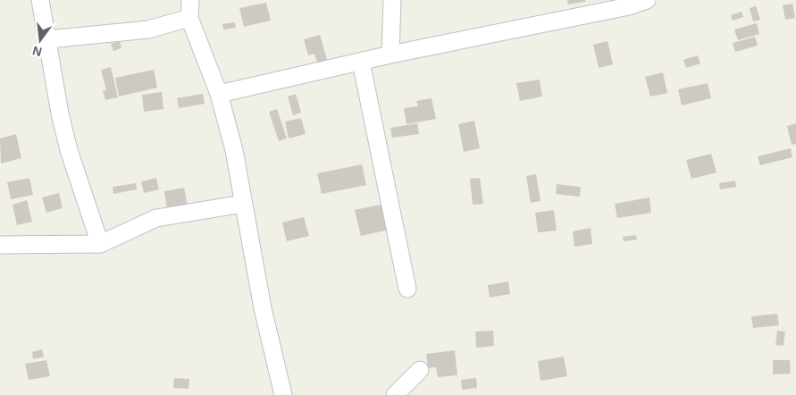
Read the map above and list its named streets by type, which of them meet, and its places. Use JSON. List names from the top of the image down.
{
  "north": "bottom"
}
